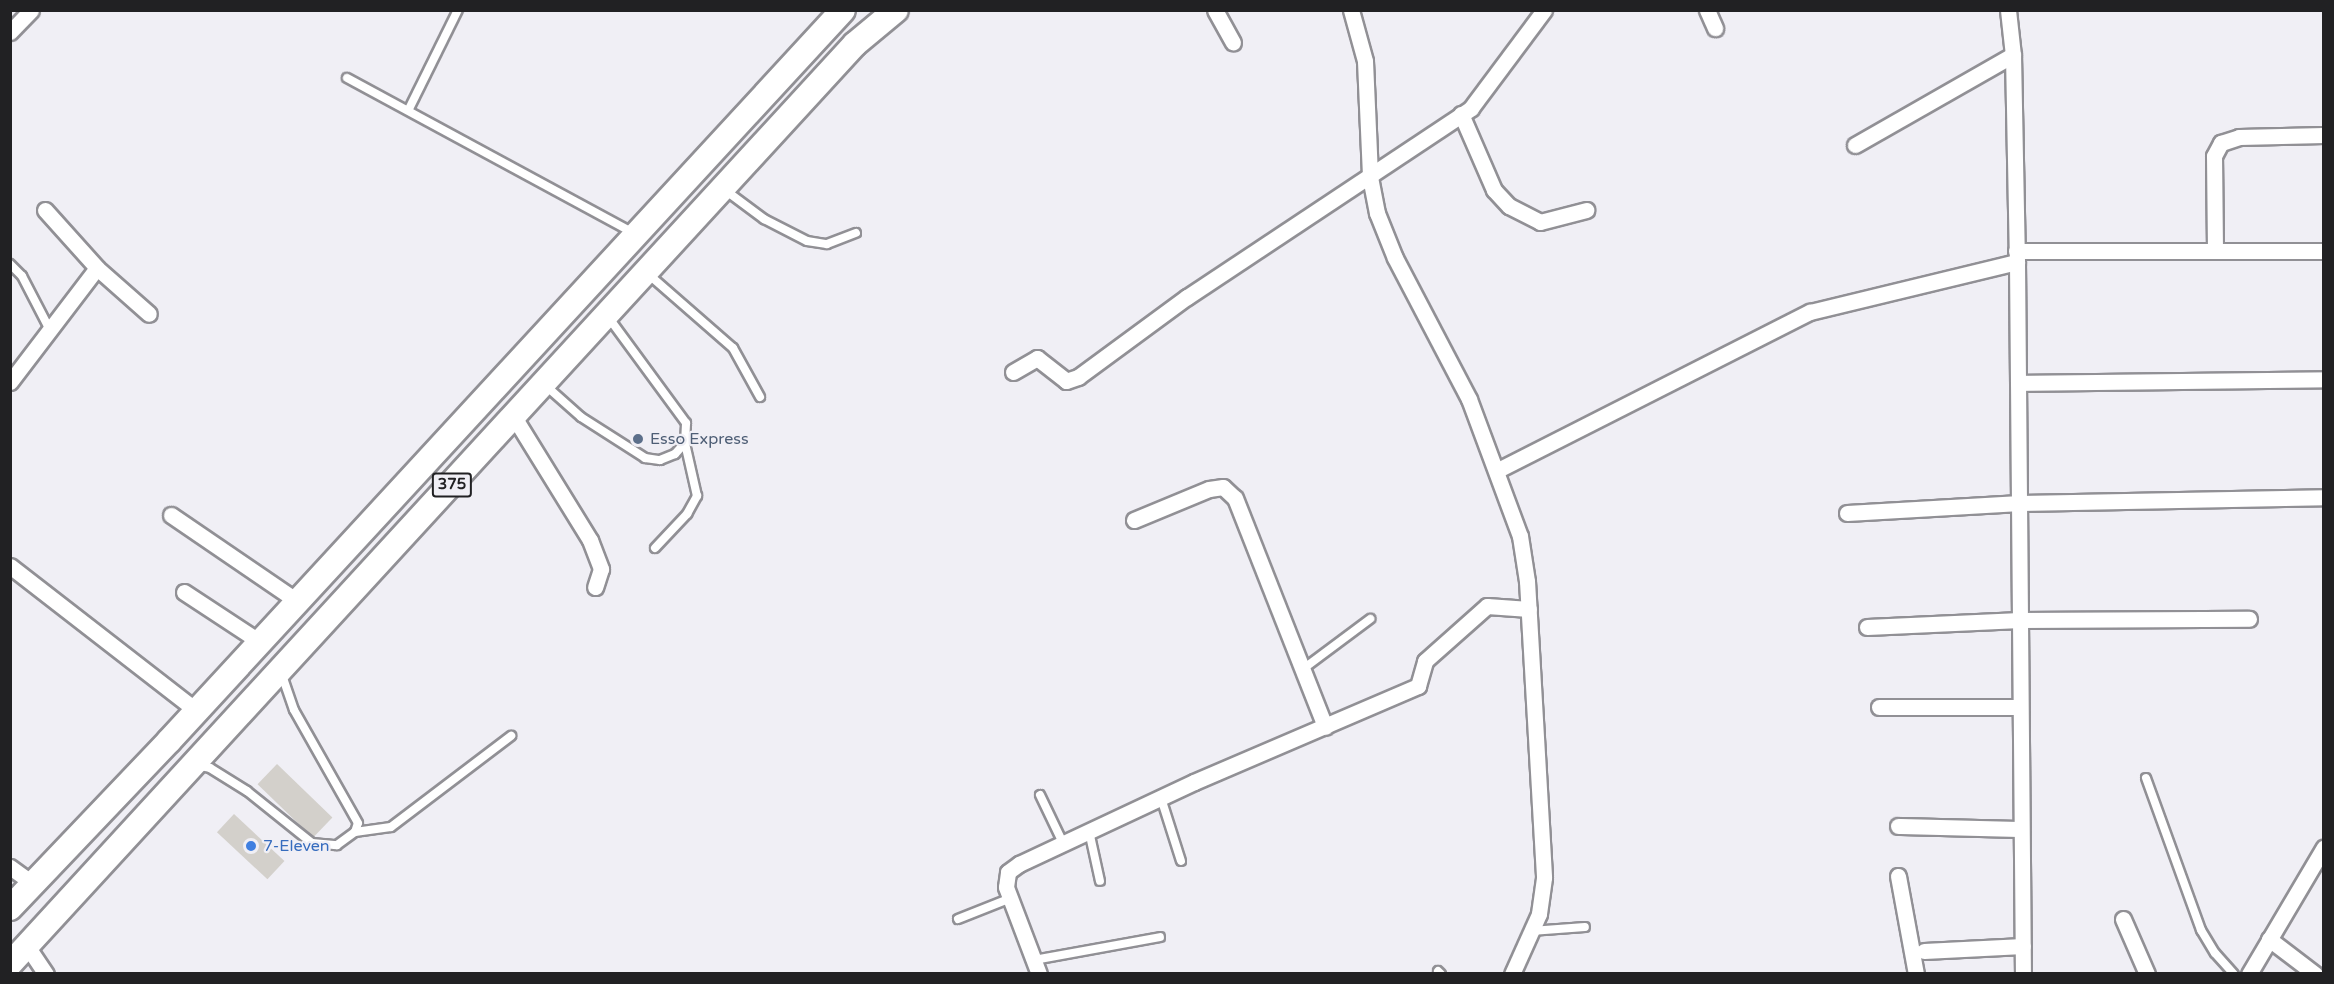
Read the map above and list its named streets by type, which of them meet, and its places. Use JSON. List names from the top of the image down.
{
  "streets": {
    "main road": ["375"]
  },
  "places": ["Esso Express", "7-Eleven"]
}
